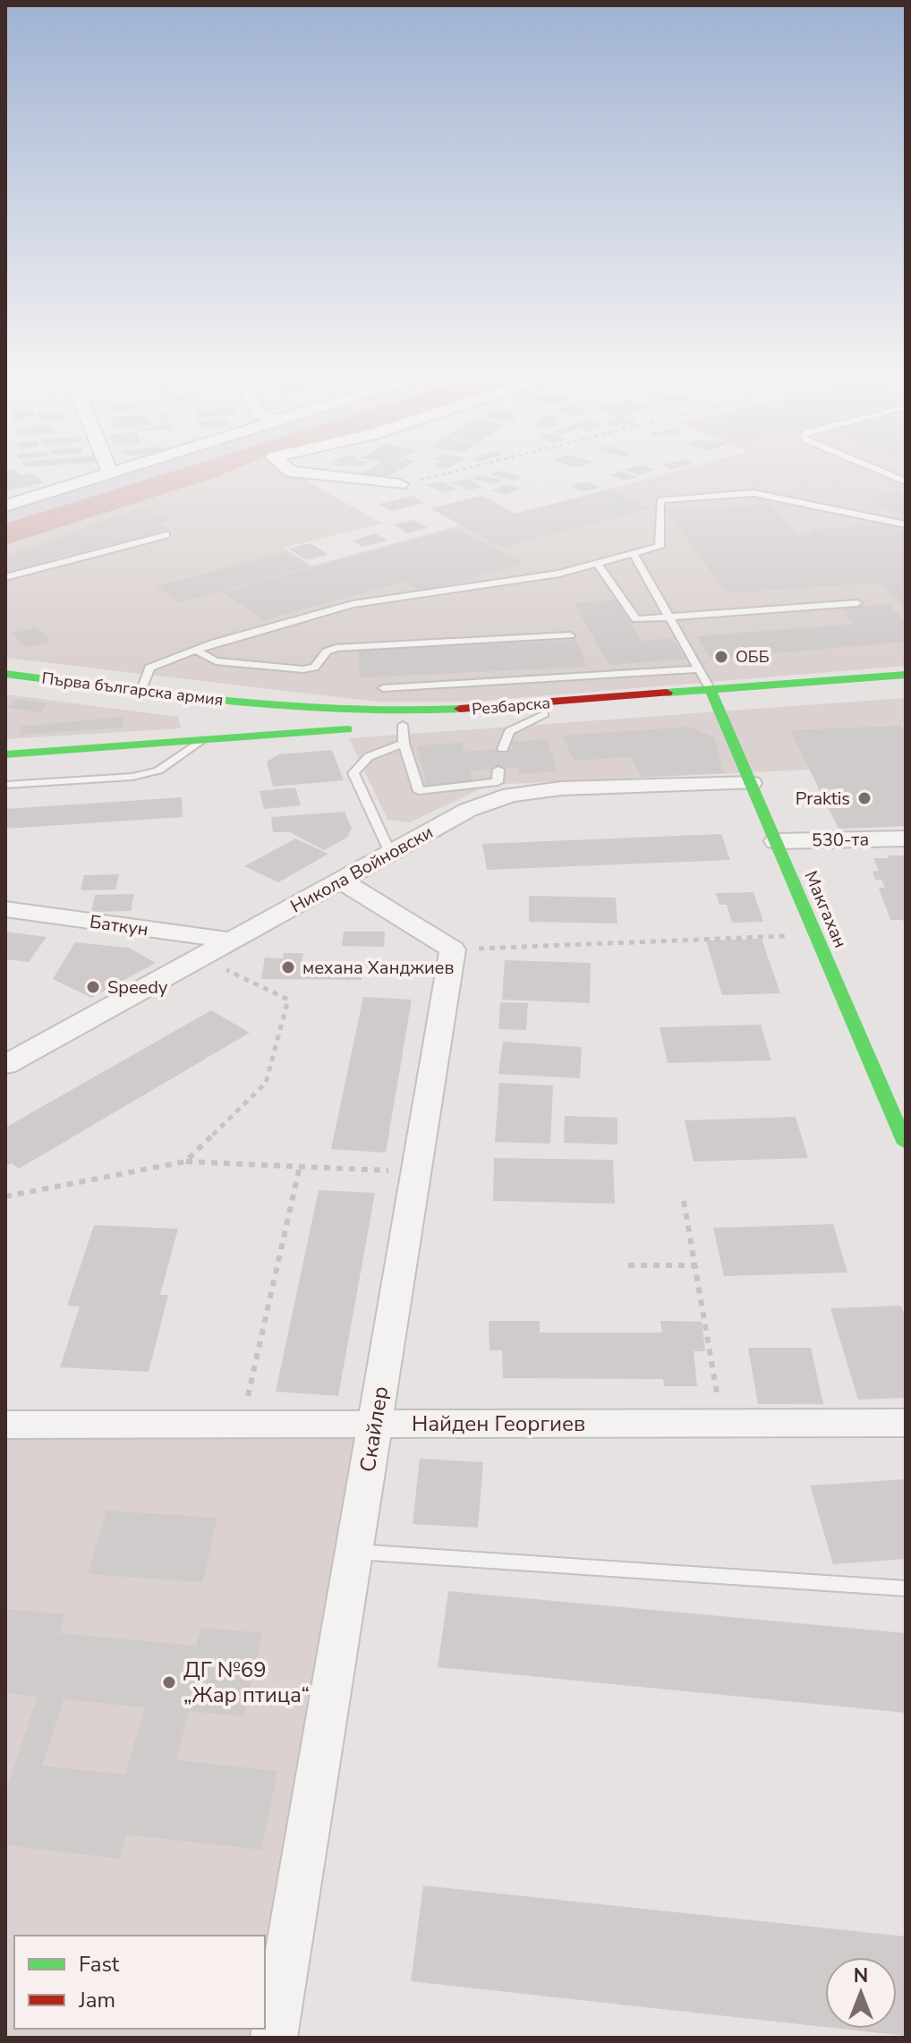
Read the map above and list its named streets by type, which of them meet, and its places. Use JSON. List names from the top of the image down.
{
  "streets": {
    "street": [
      "Първа българска армия",
      "Резбарска",
      "530-та",
      "Никола Войновски",
      "Макгахан",
      "Баткун",
      "Найден Георгиев",
      "Скайлер"
    ]
  },
  "crossings": [
    ["Първа българска армия", "Резбарска"],
    ["Резбарска", "Макгахан"],
    ["530-та", "Макгахан"],
    ["Никола Войновски", "Макгахан"],
    ["Никола Войновски", "Баткун"],
    ["Найден Георгиев", "Скайлер"]
  ],
  "places": [
    "ОББ",
    "Praktis",
    "механа Ханджиев",
    "Speedy",
    "ДГ №69 „Жар птица“"
  ],
  "legend": ["Fast", "Jam"],
  "north": "top"
}
